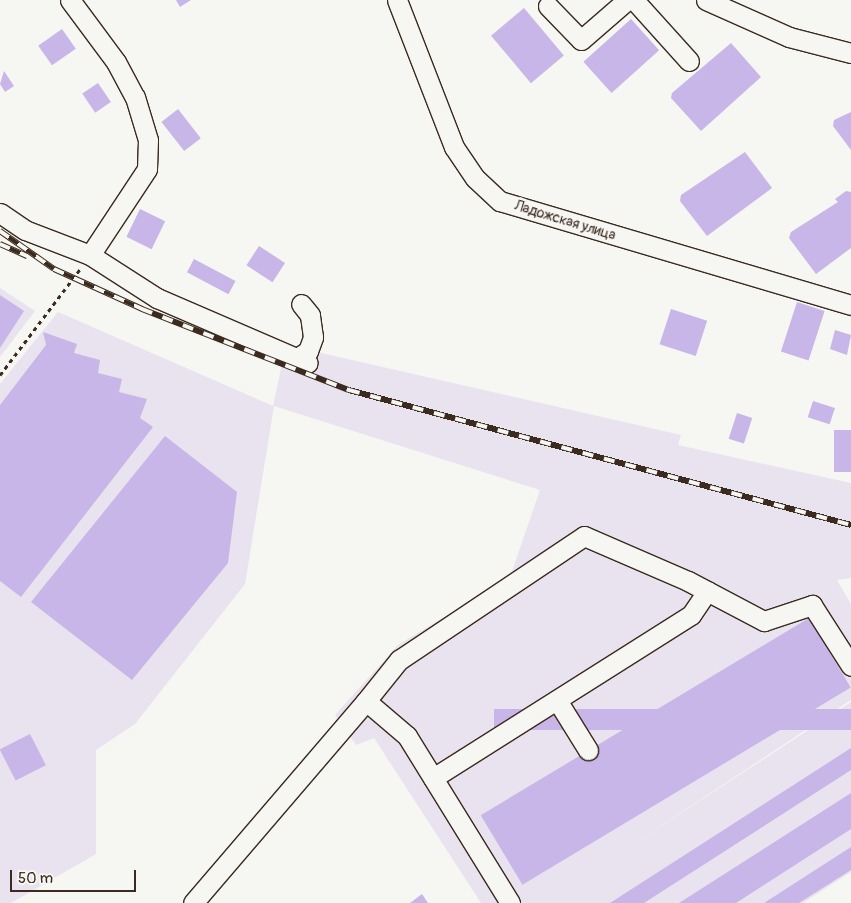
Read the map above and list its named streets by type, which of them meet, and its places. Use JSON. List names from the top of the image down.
{
  "streets": {
    "street": ["Ладожская улица"]
  },
  "scale_bar": "50 m"
}
